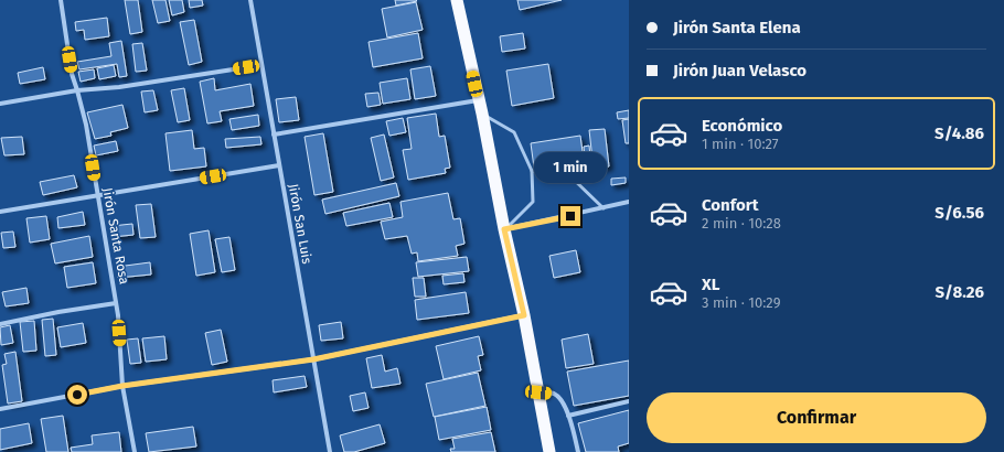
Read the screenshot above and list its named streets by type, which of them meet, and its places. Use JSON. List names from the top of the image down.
{
  "streets": {
    "street": ["Jirón San Luis", "Jirón Santa Rosa"]
  },
  "page": {
    "banner": ["Jirón Santa Elena", "Jirón Juan Velasco"],
    "list": [
      {
        "name": "Económico",
        "note": "1 min · 10:27",
        "value": "S/4.86"
      },
      {
        "name": "Confort",
        "note": "2 min · 10:28",
        "value": "S/6.56"
      },
      {
        "name": "XL",
        "note": "3 min · 10:29",
        "value": "S/8.26"
      }
    ],
    "bubble": "1 min",
    "buttons": "Confirmar"
  }
}
